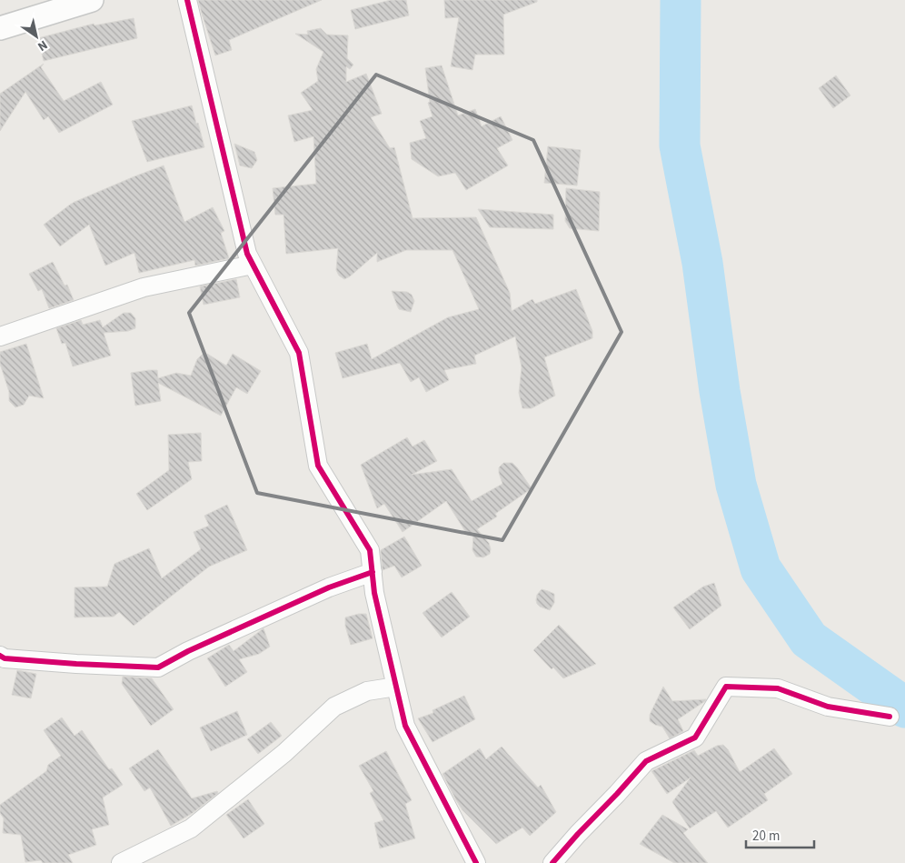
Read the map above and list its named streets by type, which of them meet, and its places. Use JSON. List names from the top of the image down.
{
  "scale_bar": "20 m",
  "north": "bottom right"
}
